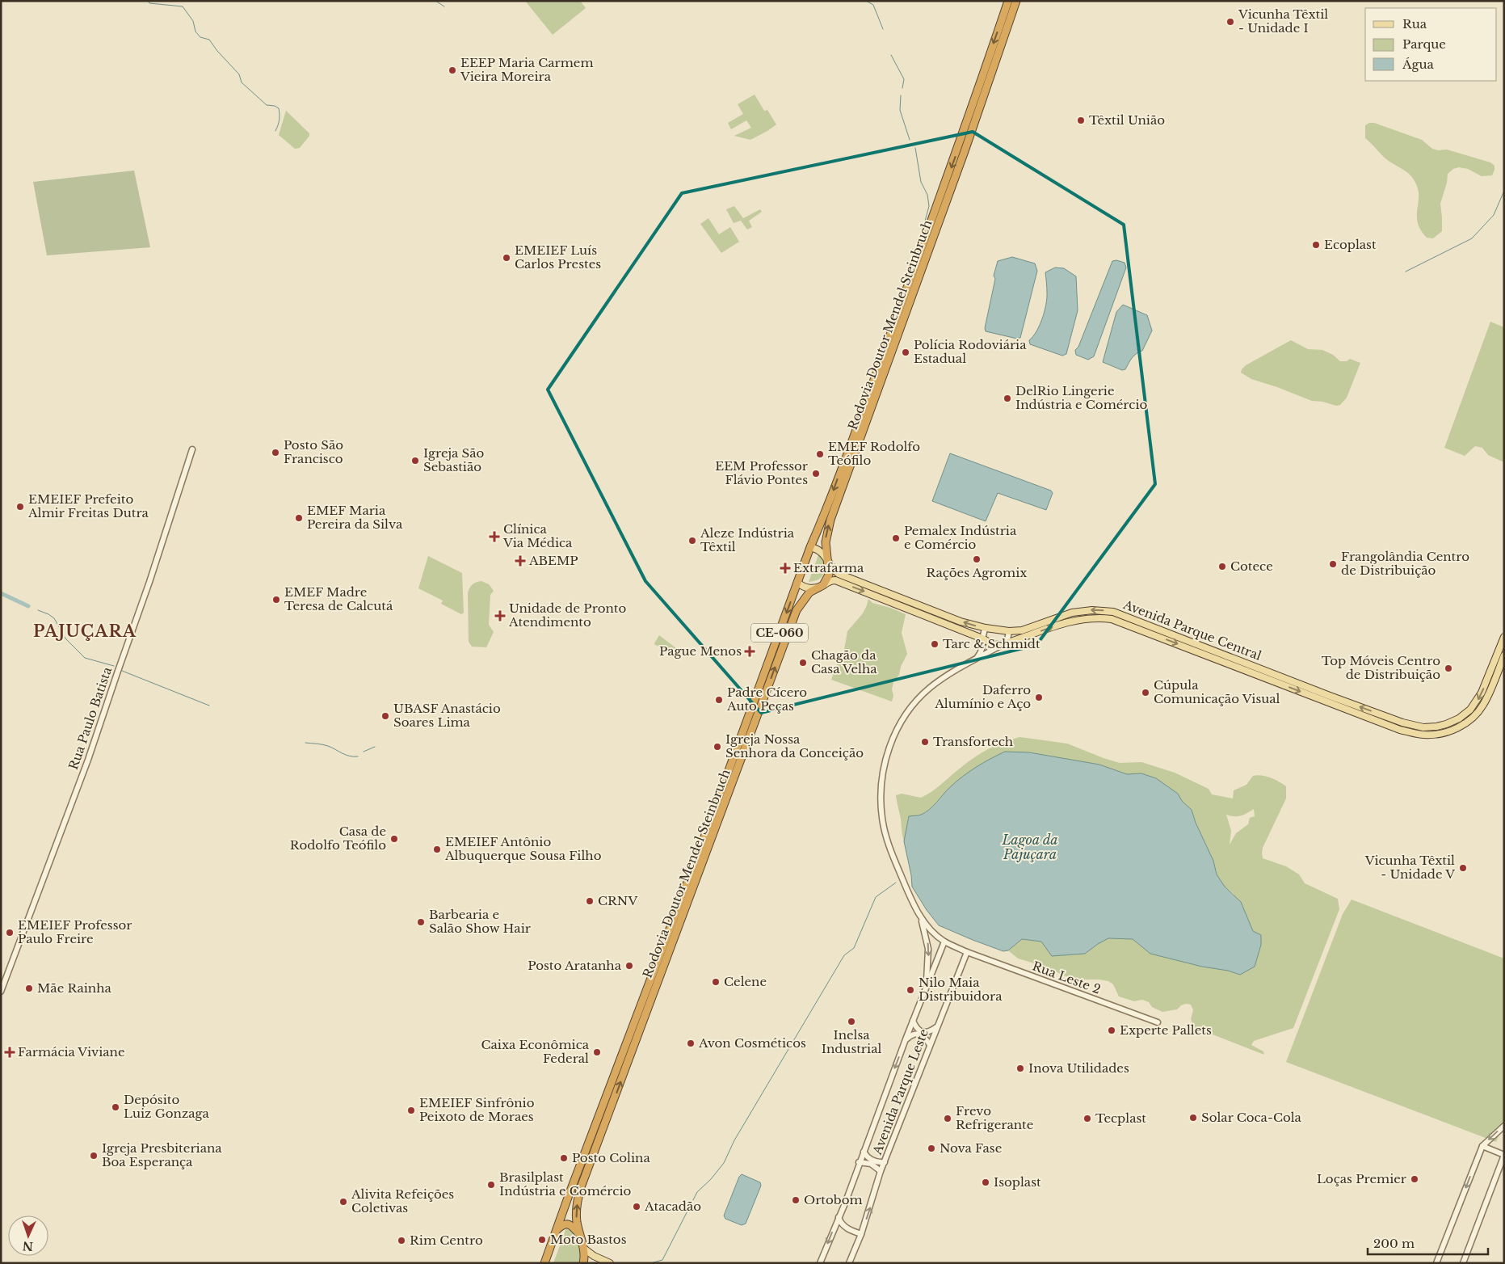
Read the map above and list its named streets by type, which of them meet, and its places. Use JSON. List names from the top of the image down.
{
  "streets": {
    "highway": ["Rodovia Doutor Mendel Steinbruch", "CE-060"],
    "main road": ["Avenida Parque Central"],
    "street": ["Rua Paulo Batista", "Rua Leste 2", "Avenida Parque Leste"]
  },
  "crossings": [
    ["Rodovia Doutor Mendel Steinbruch", "Avenida Parque Central"],
    ["Rua Leste 2", "Avenida Parque Leste"]
  ],
  "districts": ["PAJUÇARA"],
  "water": ["Lagoa da Pajuçara"],
  "places": {
    "other": [
      "Vicunha Têxtil - Unidade I",
      "EEEP Maria Carmem Vieira Moreira",
      "Têxtil União",
      "Ecoplast",
      "EMEIEF Luís Carlos Prestes",
      "Polícia Rodoviária Estadual",
      "DelRio Lingerie Indústria e Comércio",
      "Posto São Francisco",
      "EMEF Rodolfo Teófilo",
      "Igreja São Sebastião",
      "EEM Professor Flávio Pontes",
      "EMEIEF Prefeito Almir Freitas Dutra",
      "EMEF Maria Pereira da Silva",
      "Pemalex Indústria e Comércio",
      "Aleze Indústria Têxtil",
      "Rações Agromix",
      "Frangolândia Centro de Distribuição",
      "Cotece",
      "EMEF Madre Teresa de Calcutá",
      "Tarc & Schmidt",
      "Chagão da Casa Velha",
      "Top Móveis Centro de Distribuição",
      "Cúpula Comunicação Visual",
      "Daferro Alumínio e Aço",
      "Padre Cícero Auto Peças",
      "UBASF Anastácio Soares Lima",
      "Transfortech",
      "Igreja Nossa Senhora da Conceição",
      "Casa de Rodolfo Teófilo",
      "EMEIEF Antônio Albuquerque Sousa Filho",
      "Vicunha Têxtil - Unidade V",
      "CRNV",
      "Barbearia e Salão Show Hair",
      "EMEIEF Professor Paulo Freire",
      "Posto Aratanha",
      "Celene",
      "Mãe Rainha",
      "Nilo Maia Distribuidora",
      "Inelsa Industrial",
      "Experte Pallets",
      "Avon Cosméticos",
      "Caixa Econômica Federal",
      "Inova Utilidades",
      "Depósito Luiz Gonzaga",
      "EMEIEF Sinfrônio Peixoto de Moraes",
      "Solar Coca-Cola",
      "Frevo Refrigerante",
      "Tecplast",
      "Nova Fase",
      "Igreja Presbiteriana Boa Esperança",
      "Posto Colina",
      "Loças Premier",
      "Isoplast",
      "Brasilplast Indústria e Comércio",
      "Ortobom",
      "Alivita Refeições Coletivas",
      "Atacadão",
      "Moto Bastos",
      "Rim Centro"
    ],
    "health": [
      "Clínica Via Médica",
      "ABEMP",
      "Extrafarma",
      "Unidade de Pronto Atendimento",
      "Pague Menos",
      "Farmácia Viviane"
    ]
  },
  "legend": ["Rua", "Parque", "Água"],
  "scale_bar": "200 m",
  "north": "bottom"
}
